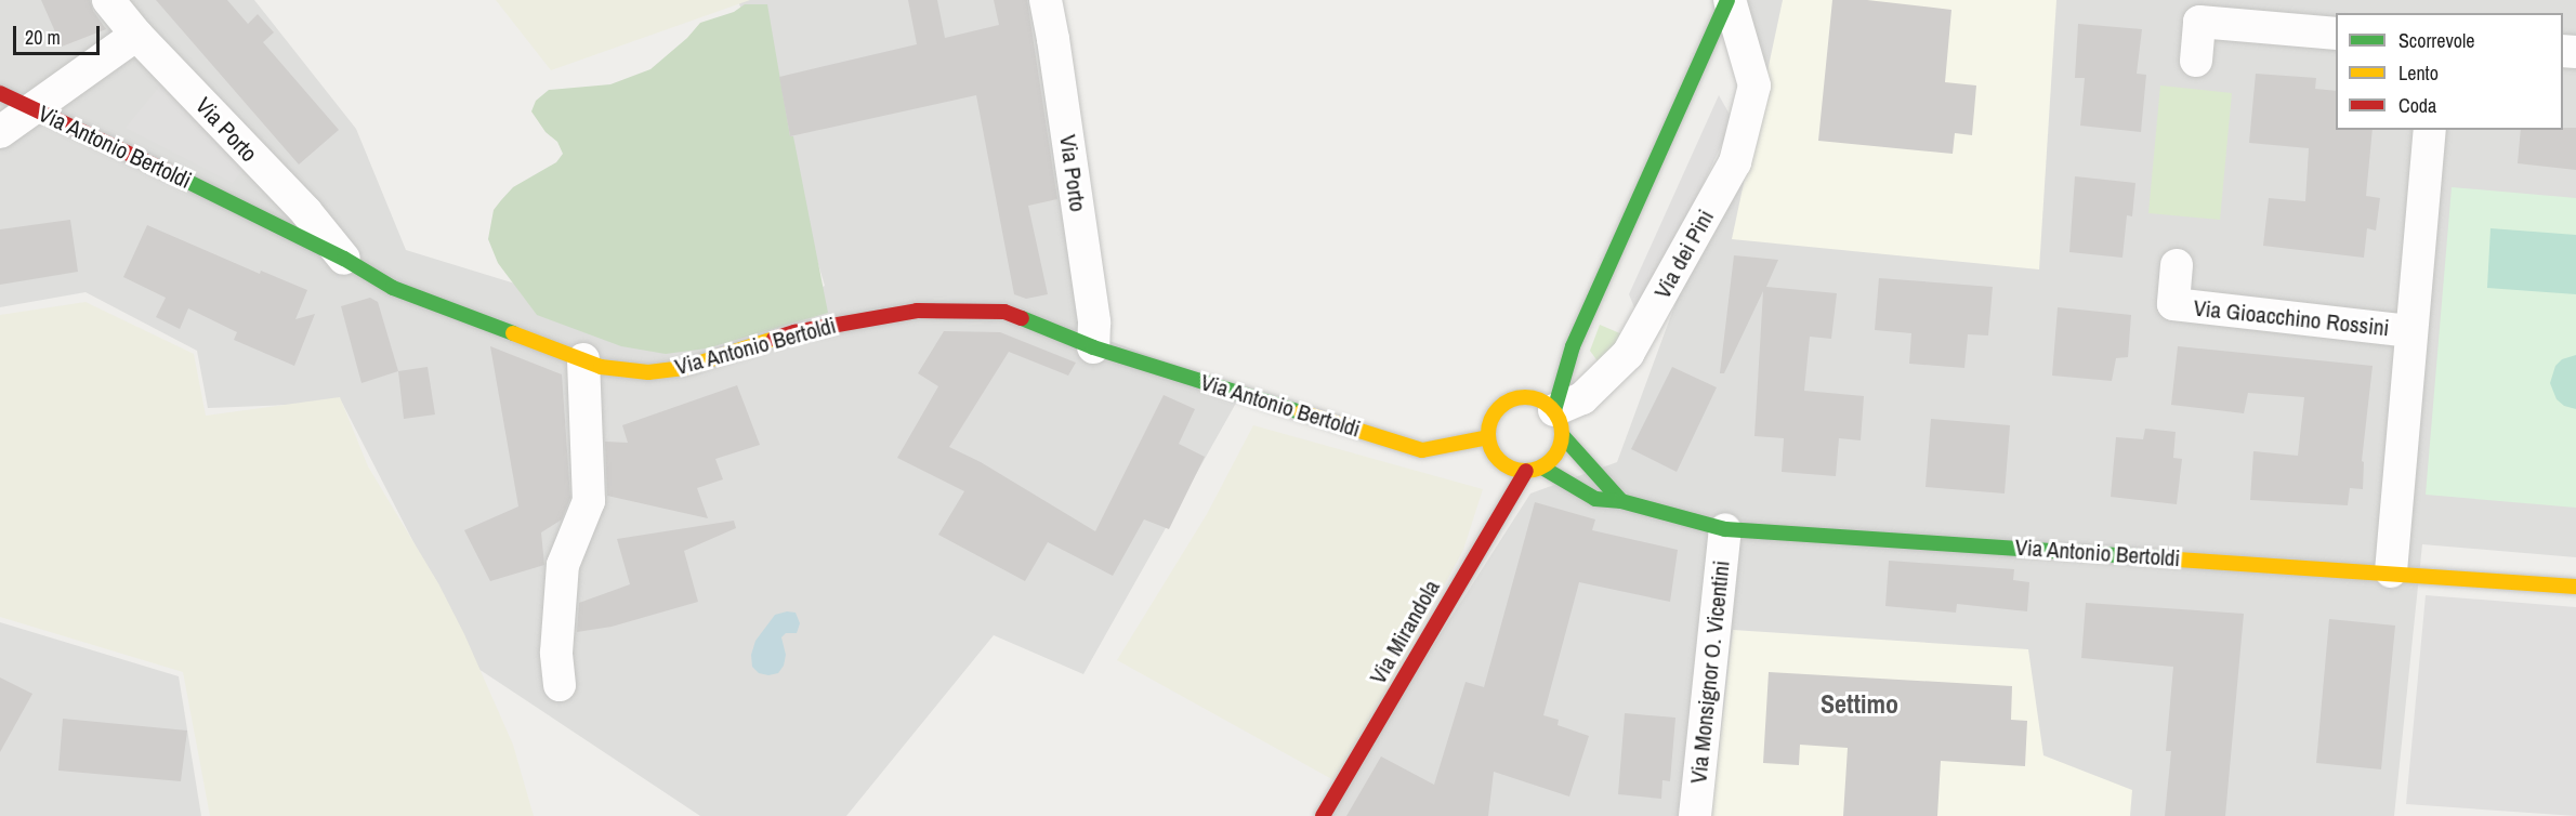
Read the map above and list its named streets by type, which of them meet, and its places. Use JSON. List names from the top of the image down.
{
  "streets": {
    "street": [
      "Via Porto",
      "Via Antonio Bertoldi",
      "Via dei Pini",
      "Via Gioacchino Rossini",
      "Via Mirandola",
      "Via Monsignor O. Vicentini"
    ]
  },
  "crossings": [
    ["Via Porto", "Via Antonio Bertoldi"],
    ["Via Antonio Bertoldi", "Via dei Pini"],
    ["Via Antonio Bertoldi", "Via Gioacchino Rossini"],
    ["Via Antonio Bertoldi", "Via Mirandola"],
    ["Via Antonio Bertoldi", "Via Monsignor O. Vicentini"],
    ["Via dei Pini", "Via Mirandola"]
  ],
  "districts": ["Settimo"],
  "legend": ["Scorrevole", "Lento", "Coda"],
  "scale_bar": "20 m"
}
